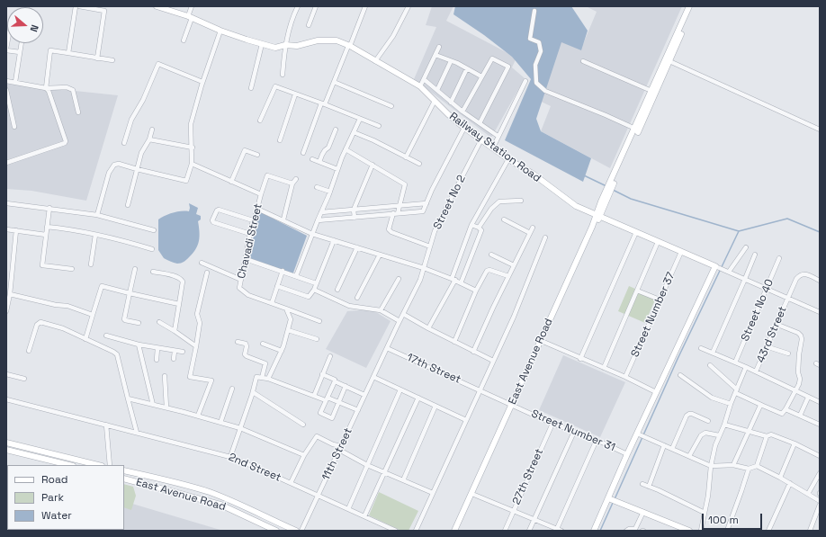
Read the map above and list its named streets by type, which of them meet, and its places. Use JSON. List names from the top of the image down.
{
  "streets": {
    "main road": ["Railway Station Road", "East Avenue Road"],
    "street": [
      "Street No 2",
      "Chavadi Street",
      "Street No 40",
      "Street Number 37",
      "43rd Street",
      "17th Street",
      "Street Number 31",
      "11th Street",
      "2nd Street",
      "27th Street"
    ]
  },
  "crossings": [
    ["Railway Station Road", "Street No 2"],
    ["Railway Station Road", "Street Number 37"],
    ["Railway Station Road", "East Avenue Road"],
    ["Street No 2", "11th Street"],
    ["East Avenue Road", "Street Number 31"],
    ["17th Street", "Street Number 31"],
    ["17th Street", "11th Street"],
    ["Street Number 31", "27th Street"],
    ["11th Street", "2nd Street"]
  ],
  "legend": ["Road", "Park", "Water"],
  "scale_bar": "100 m",
  "north": "right"
}
